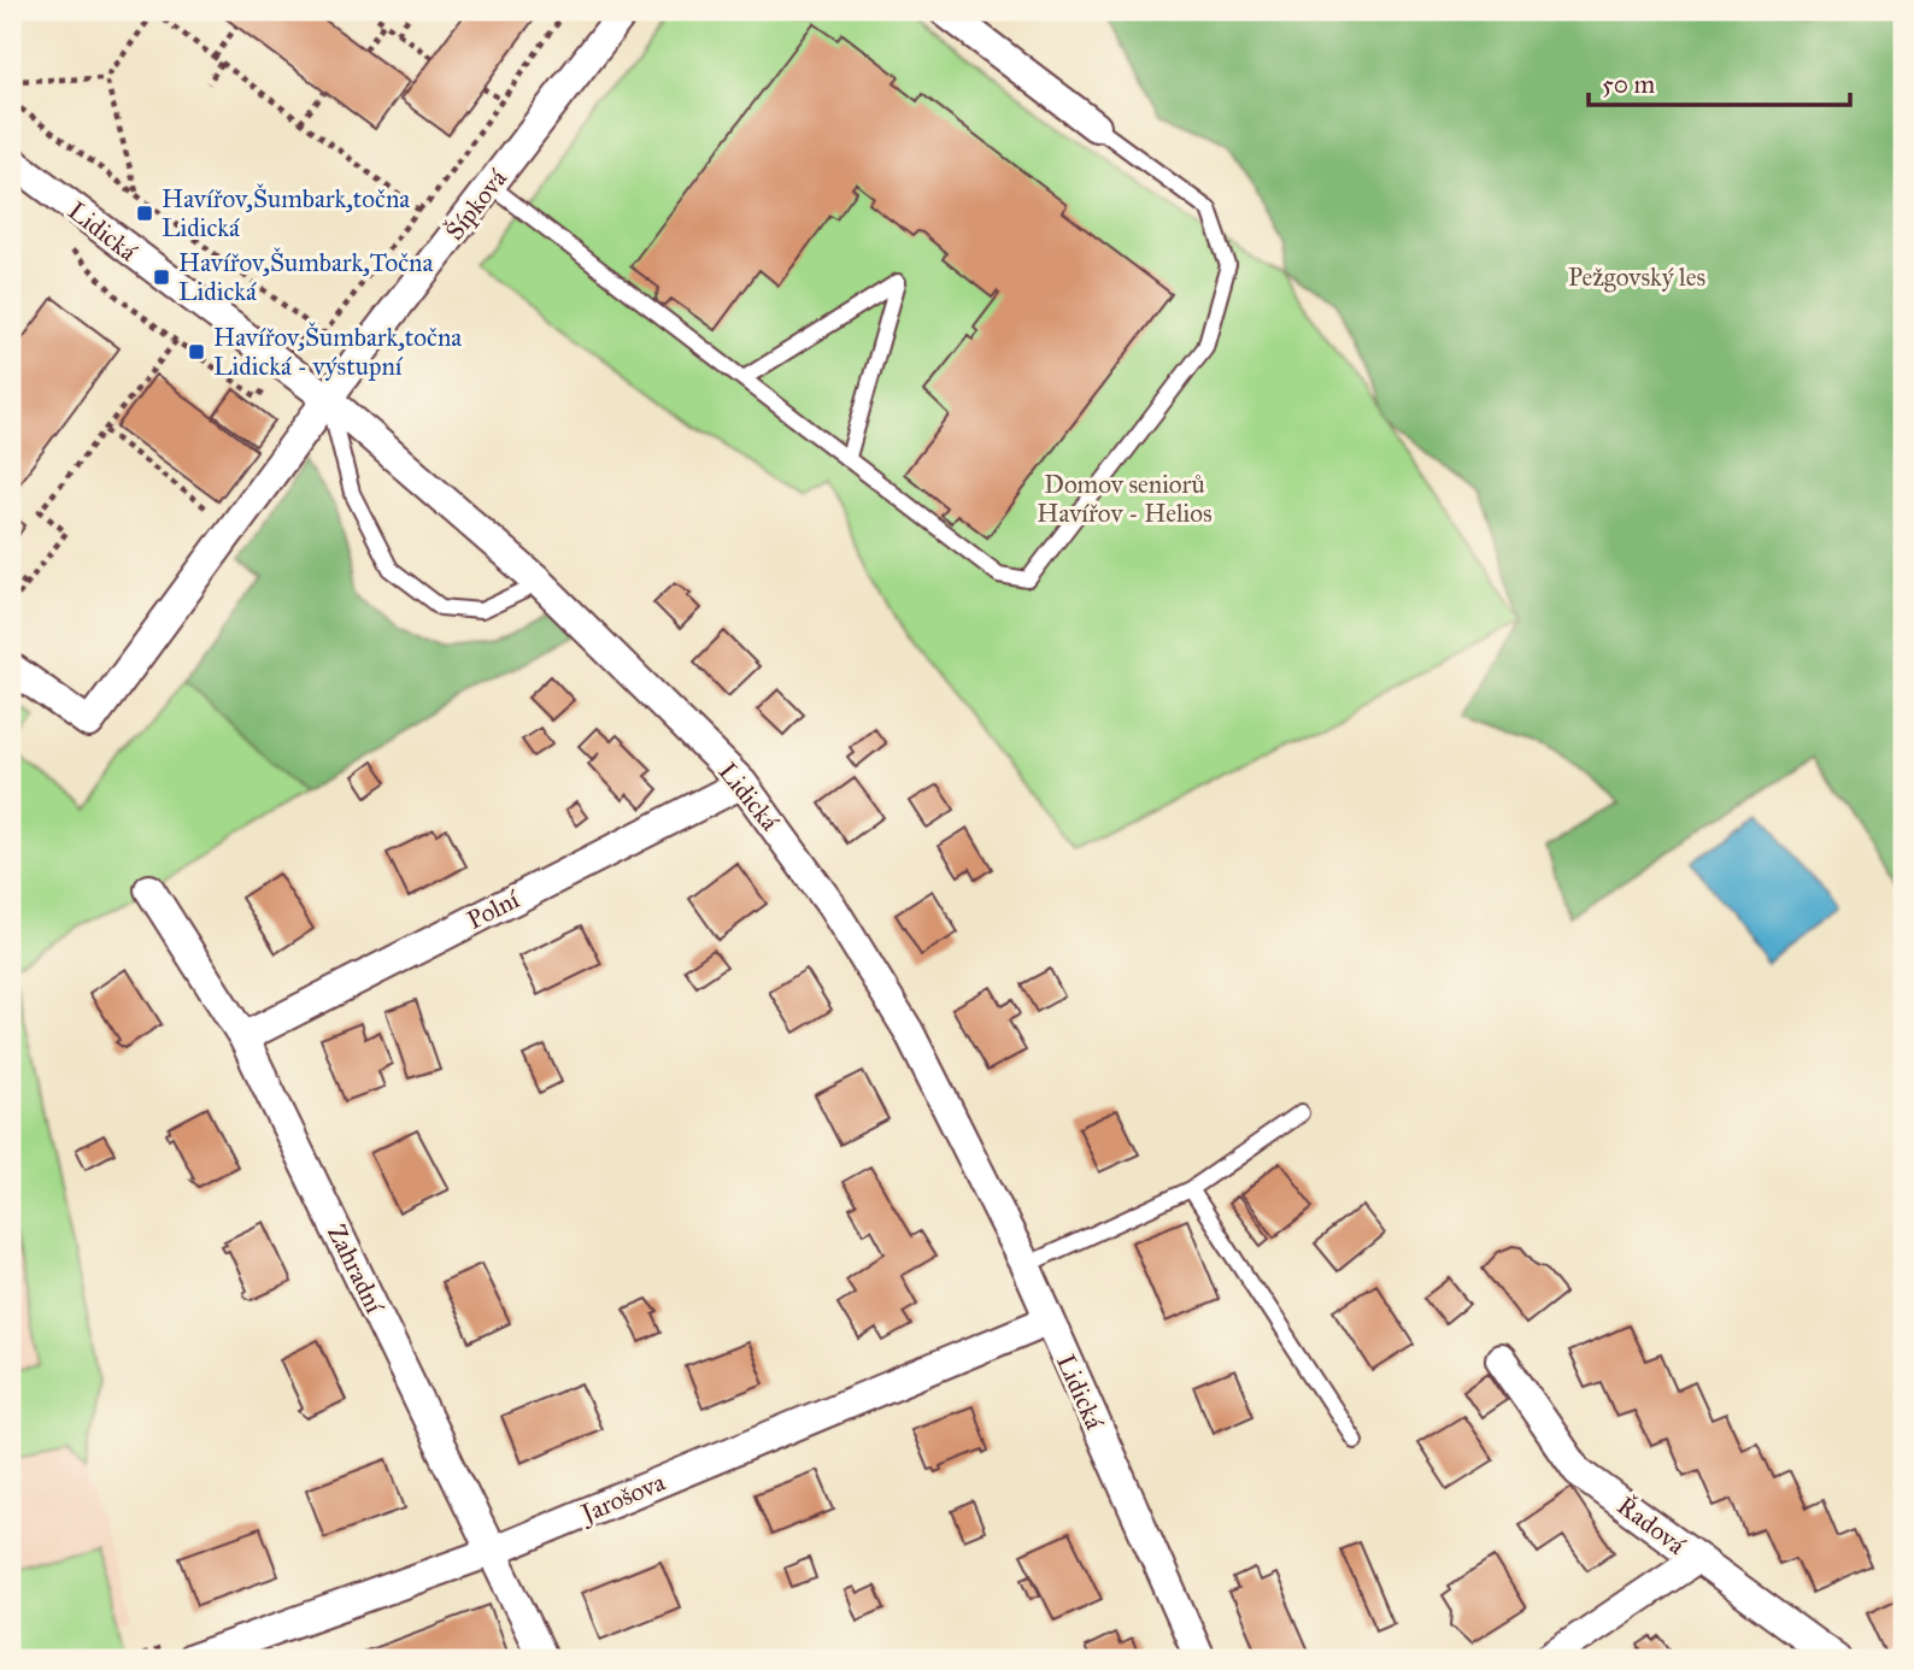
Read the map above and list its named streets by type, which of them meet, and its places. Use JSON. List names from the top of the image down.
{
  "streets": {
    "street": [
      "Šípková",
      "Lidická",
      "Polní",
      "Zahradní",
      "Jarošova",
      "Řadová"
    ]
  },
  "crossings": [
    ["Šípková", "Lidická"],
    ["Lidická", "Polní"],
    ["Lidická", "Jarošova"],
    ["Polní", "Zahradní"],
    ["Zahradní", "Jarošova"]
  ],
  "parks": ["Pežgovský les", "Domov seniorů Havířov - Helios"],
  "places": {
    "transit": ["Havířov,Šumbark,točna Lidická", "Havířov,Šumbark,Točna Lidická", "Havířov,Šumbark,točna Lidická - výstupní"]
  },
  "scale_bar": "50 m"
}
